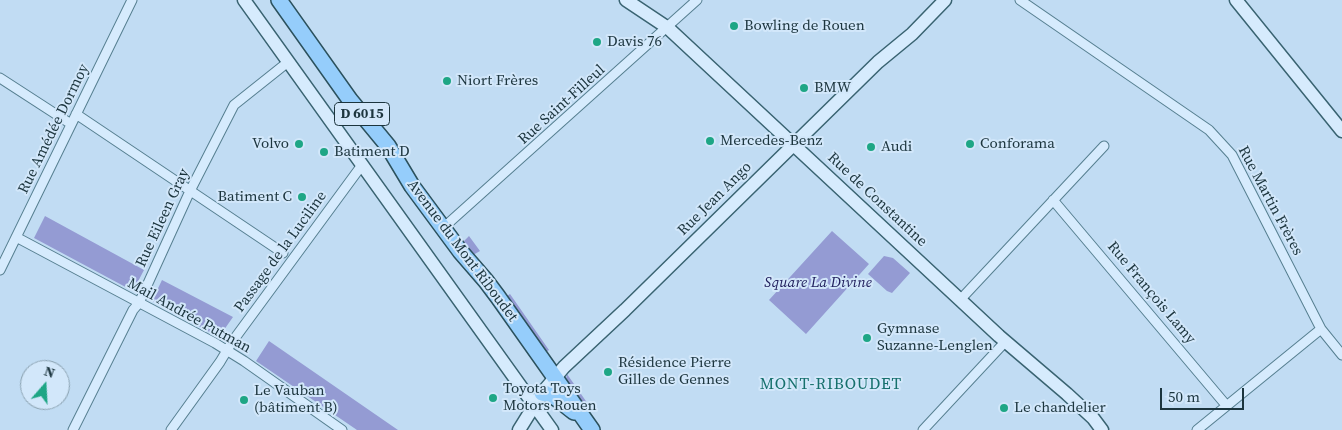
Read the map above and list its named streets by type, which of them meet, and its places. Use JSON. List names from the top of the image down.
{
  "streets": {
    "main road": ["D 6015", "Avenue du Mont Riboudet"],
    "street": [
      "Rue Saint-Filleul",
      "Rue Amédée Dormoy",
      "Rue Jean Ango",
      "Rue de Constantine",
      "Rue Martin Frères",
      "Rue Eileen Gray",
      "Passage de la Luciline",
      "Rue François Lamy",
      "Mail Andrée Putman"
    ]
  },
  "crossings": [
    ["Rue Saint-Filleul", "Rue de Constantine"],
    ["Rue Saint-Filleul", "Avenue du Mont Riboudet"],
    ["D 6015", "Rue Jean Ango"],
    ["D 6015", "Avenue du Mont Riboudet"],
    ["Rue Amédée Dormoy", "Mail Andrée Putman"],
    ["Rue Jean Ango", "Rue de Constantine"],
    ["Rue Jean Ango", "Avenue du Mont Riboudet"],
    ["Rue Eileen Gray", "Avenue du Mont Riboudet"],
    ["Rue Eileen Gray", "Mail Andrée Putman"],
    ["Avenue du Mont Riboudet", "Passage de la Luciline"],
    ["Passage de la Luciline", "Mail Andrée Putman"]
  ],
  "districts": ["MONT-RIBOUDET"],
  "parks": ["Square La Divine"],
  "places": [
    "Bowling de Rouen",
    "Davis 76",
    "Niort Frères",
    "BMW",
    "Mercedes-Benz",
    "Volvo",
    "Conforama",
    "Audi",
    "Batiment D",
    "Batiment C",
    "Gymnase Suzanne-Lenglen",
    "Résidence Pierre Gilles de Gennes",
    "Toyota Toys Motors Rouen",
    "Le Vauban (bâtiment B)",
    "Le chandelier"
  ],
  "scale_bar": "50 m",
  "north": "top"
}
